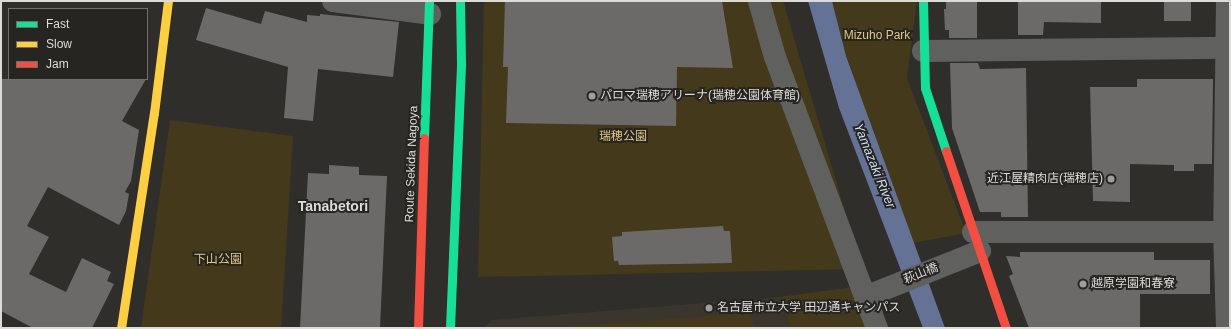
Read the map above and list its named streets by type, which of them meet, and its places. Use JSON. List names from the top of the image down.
{
  "streets": {
    "street": ["Route Sekida Nagoya", "萩山橋"]
  },
  "districts": ["Tanabetori"],
  "water": ["Yamazaki River"],
  "parks": ["Mizuho Park", "瑞穂公園", "下山公園"],
  "places": [
    "パロマ瑞穂アリーナ(瑞穂公園体育館)",
    "近江屋精肉店(瑞穂店)",
    "越原学園和春寮",
    "名古屋市立大学 田辺通キャンパス"
  ],
  "legend": ["Fast", "Slow", "Jam"]
}
